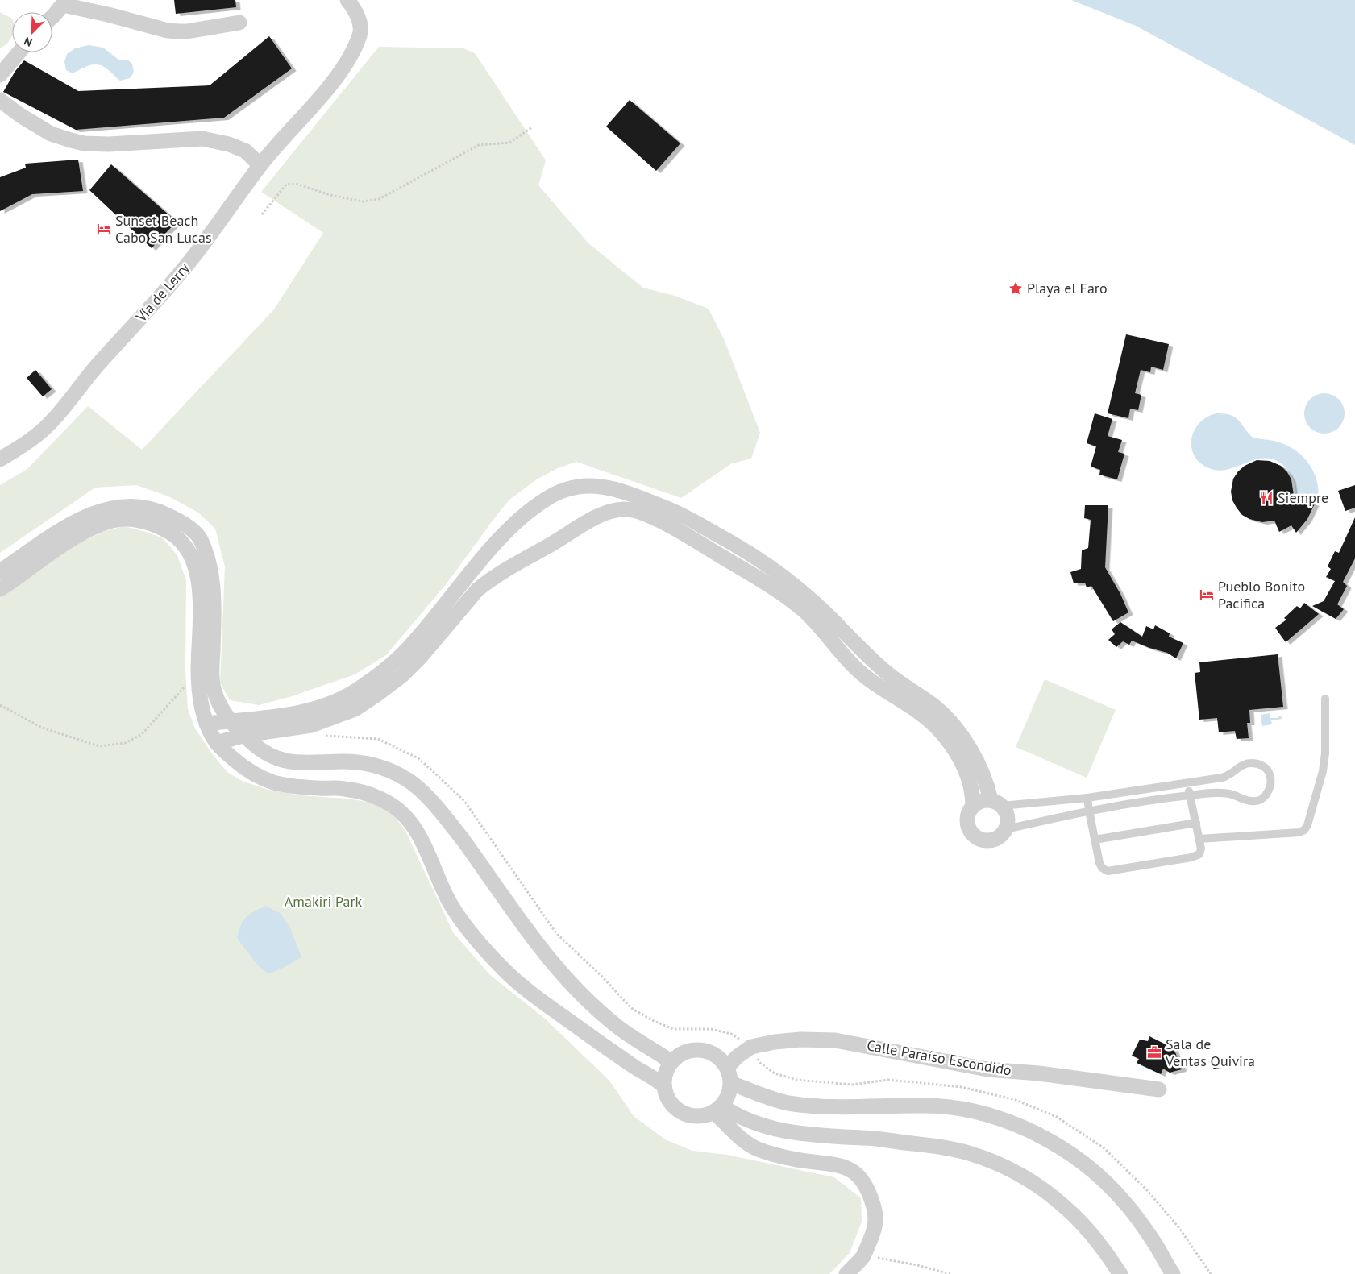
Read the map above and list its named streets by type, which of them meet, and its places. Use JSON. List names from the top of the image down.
{
  "streets": {
    "street": ["Vía de Lerry", "Calle Paraíso Escondido"]
  },
  "parks": ["Amakiri Park"],
  "places": {
    "hotel": ["Sunset Beach Cabo San Lucas", "Pueblo Bonito Pacifica"],
    "place": ["Playa el Faro"],
    "restaurant": ["Siempre"],
    "office": ["Sala de Ventas Quivira"]
  },
  "north": "bottom left"
}
